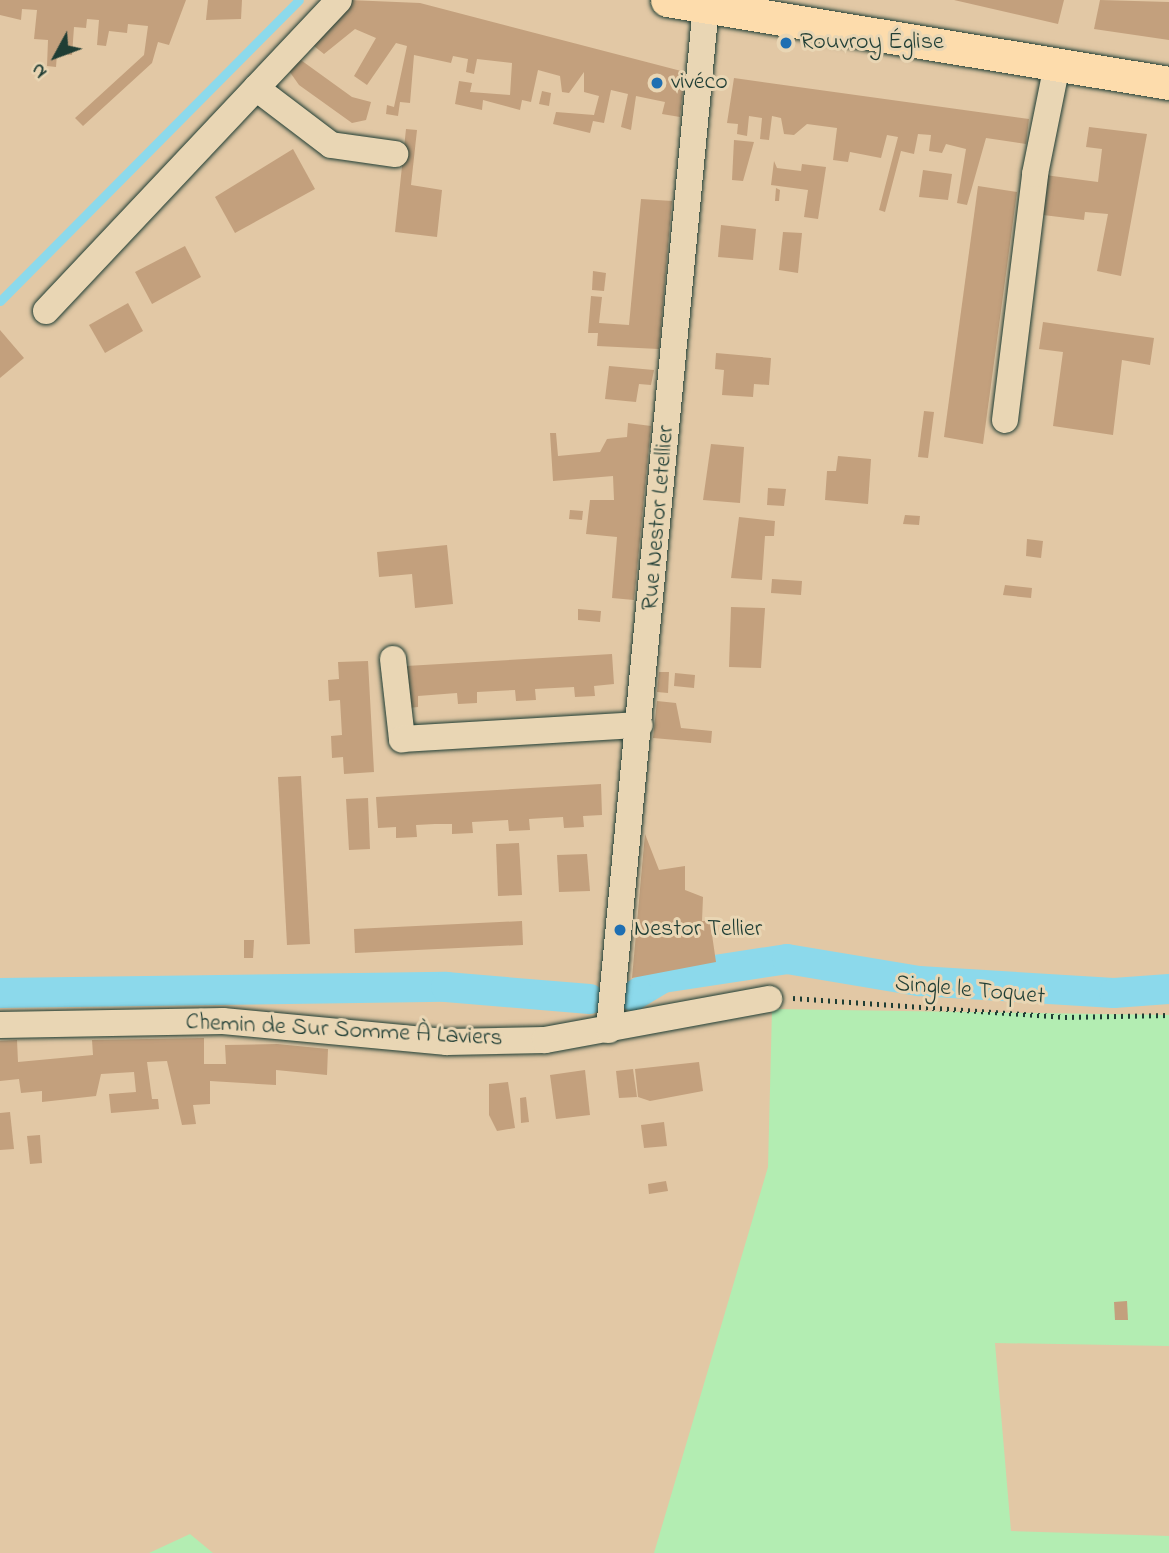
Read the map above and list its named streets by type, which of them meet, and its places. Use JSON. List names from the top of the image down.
{
  "streets": {
    "street": ["Rue Nestor Letellier", "Chemin de Sur Somme À Laviers"],
    "path": ["Single le Toquet"]
  },
  "crossings": [
    ["Rue Nestor Letellier", "Chemin de Sur Somme À Laviers"],
    ["Single le Toquet", "Chemin de Sur Somme À Laviers"]
  ],
  "places": ["Rouvroy Église", "vivéco", "Nestor Tellier"],
  "north": "bottom left"
}
